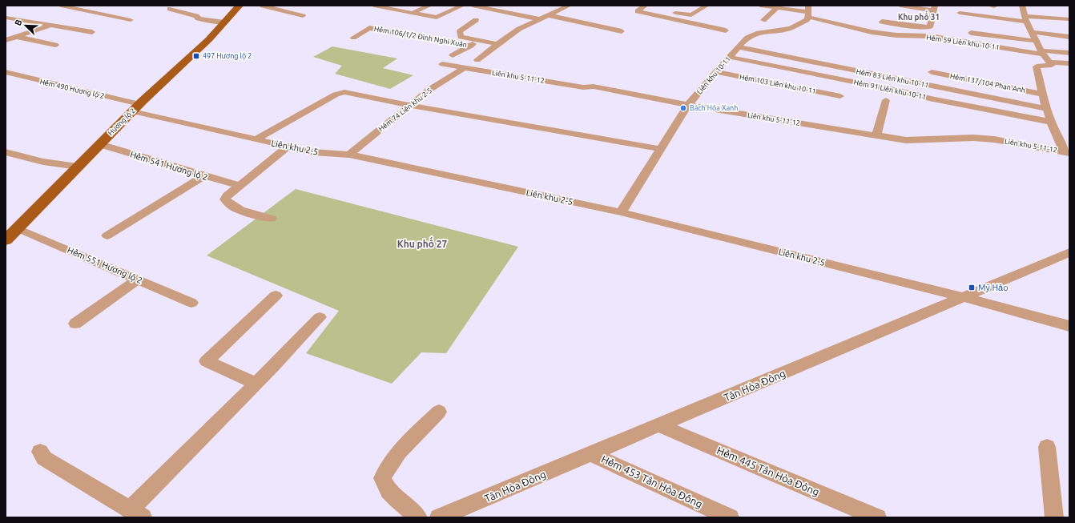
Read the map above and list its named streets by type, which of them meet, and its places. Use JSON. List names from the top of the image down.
{
  "streets": {
    "main road": ["Hương lộ 2"],
    "street": [
      "Hẻm 106/1/2 Đình Nghi Xuân",
      "Hẻm 59 Liên khu 10-11",
      "Liên khu 10-11",
      "Liên khu 5-11-12",
      "Hẻm 83 Liên khu 10-11",
      "Hẻm 137/104 Phan Anh",
      "Hẻm 103 Liên khu 10-11",
      "Hẻm 490 Hương lộ 2",
      "Hẻm 91 Liên khu 10-11",
      "Hẻm 74 Liên khu 2-5",
      "Liên khu 2-5",
      "Hẻm 541 Hương lộ 2",
      "Hẻm 551 Hương lộ 2",
      "Tân Hòa Đông",
      "Hẻm 445 Tân Hòa Đông",
      "Hẻm 453 Tân Hòa Đông"
    ]
  },
  "crossings": [
    ["Hẻm 59 Liên khu 10-11", "Liên khu 10-11"],
    ["Liên khu 10-11", "Liên khu 5-11-12"],
    ["Liên khu 10-11", "Hẻm 83 Liên khu 10-11"],
    ["Liên khu 10-11", "Hẻm 103 Liên khu 10-11"],
    ["Liên khu 10-11", "Hẻm 91 Liên khu 10-11"],
    ["Liên khu 10-11", "Liên khu 2-5"],
    ["Liên khu 5-11-12", "Hẻm 74 Liên khu 2-5"],
    ["Hẻm 490 Hương lộ 2", "Hương lộ 2"],
    ["Hẻm 490 Hương lộ 2", "Liên khu 2-5"],
    ["Hẻm 74 Liên khu 2-5", "Liên khu 2-5"],
    ["Hương lộ 2", "Liên khu 2-5"],
    ["Hương lộ 2", "Hẻm 541 Hương lộ 2"],
    ["Hương lộ 2", "Hẻm 551 Hương lộ 2"],
    ["Liên khu 2-5", "Tân Hòa Đông"],
    ["Tân Hòa Đông", "Hẻm 445 Tân Hòa Đông"],
    ["Tân Hòa Đông", "Hẻm 453 Tân Hòa Đông"]
  ],
  "districts": ["Khu phố 31", "Khu phố 27"],
  "places": {
    "transit": ["497 Hương lộ 2", "Mỹ Hảo"],
    "other": ["Bách Hóa Xanh"]
  },
  "north": "top left"
}
